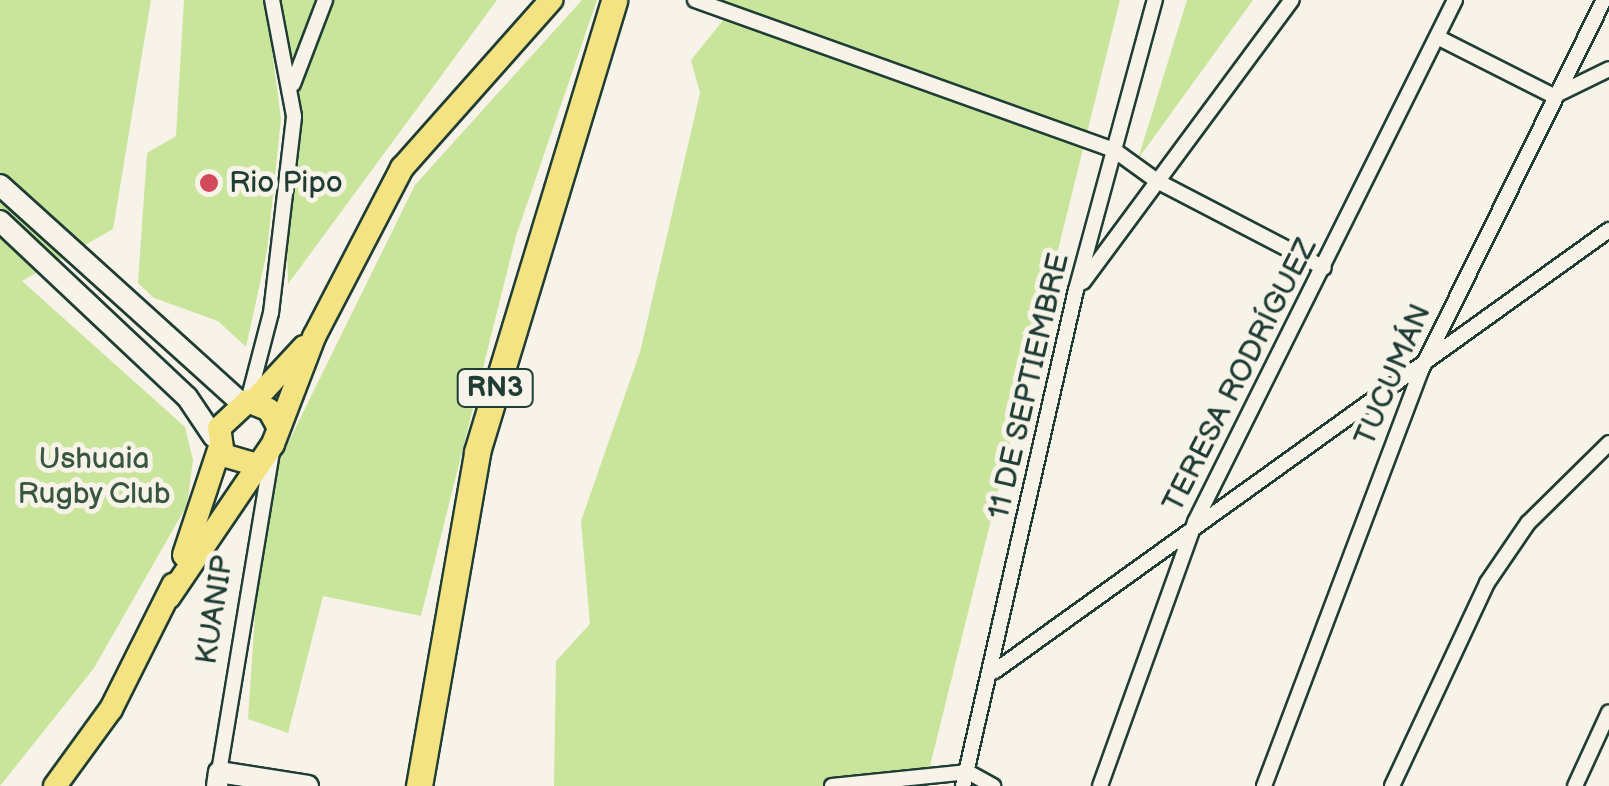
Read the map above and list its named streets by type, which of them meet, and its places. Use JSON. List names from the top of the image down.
{
  "streets": {
    "highway": ["RN3"],
    "street": [
      "TERESA RODRÍGUEZ",
      "TUCUMÁN",
      "11 DE SEPTIEMBRE",
      "KUANIP"
    ]
  },
  "parks": ["Ushuaia Rugby Club"],
  "places": ["Rio Pipo"]
}
